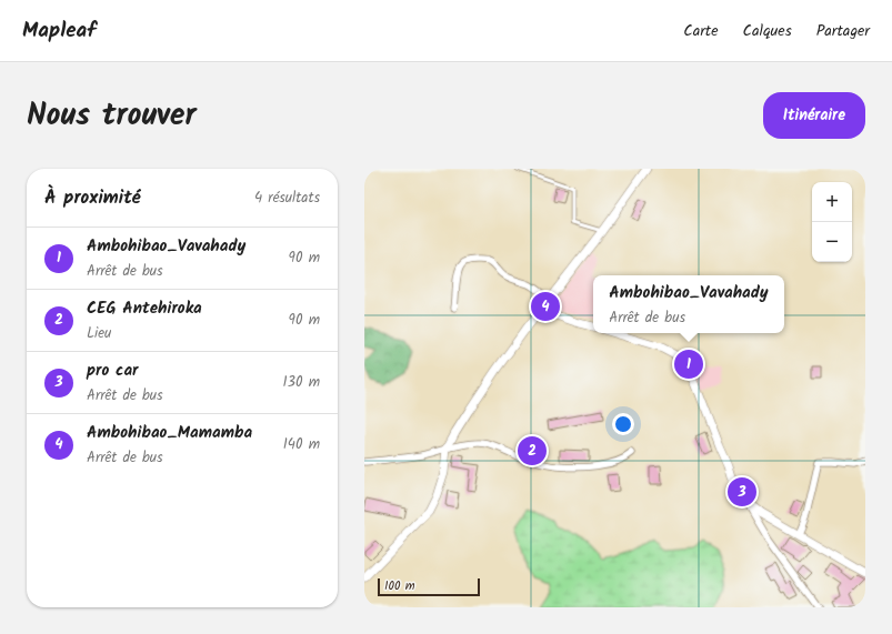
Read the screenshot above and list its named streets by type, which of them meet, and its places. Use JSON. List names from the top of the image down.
{
  "scale_bar": "100 m",
  "page": {
    "header": "Mapleaf",
    "nav": ["Carte", "Calques", "Partager"],
    "title": "Nous trouver",
    "buttons": "Itinéraire",
    "heading": ["À proximité", "4 résultats"],
    "map_buttons": ["+", "−"],
    "list": [
      {
        "mark": "1",
        "name": "Ambohibao_Vavahady",
        "note": "Arrêt de bus",
        "value": "90 m"
      },
      {
        "mark": "2",
        "name": "CEG Antehiroka",
        "note": "Lieu",
        "value": "90 m"
      },
      {
        "mark": "3",
        "name": "pro car",
        "note": "Arrêt de bus",
        "value": "130 m"
      },
      {
        "mark": "4",
        "name": "Ambohibao_Mamamba",
        "note": "Arrêt de bus",
        "value": "140 m"
      }
    ],
    "popup": ["Ambohibao_Vavahady", "Arrêt de bus"],
    "pins": [
      "4",
      "1",
      "2",
      "3"
    ],
    "scale": "100 m"
  }
}
